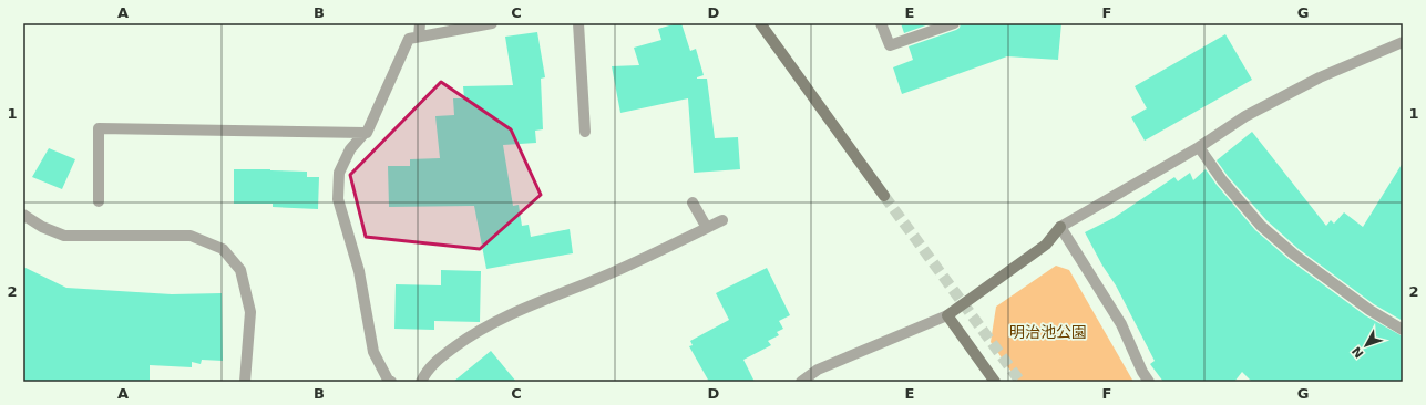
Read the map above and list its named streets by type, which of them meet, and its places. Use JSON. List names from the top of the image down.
{
  "parks": ["明治池公園"],
  "north": "bottom left",
  "grid": {
    "columns": [
      "A",
      "B",
      "C",
      "D",
      "E",
      "F",
      "G"
    ],
    "rows": ["1", "2"]
  }
}
